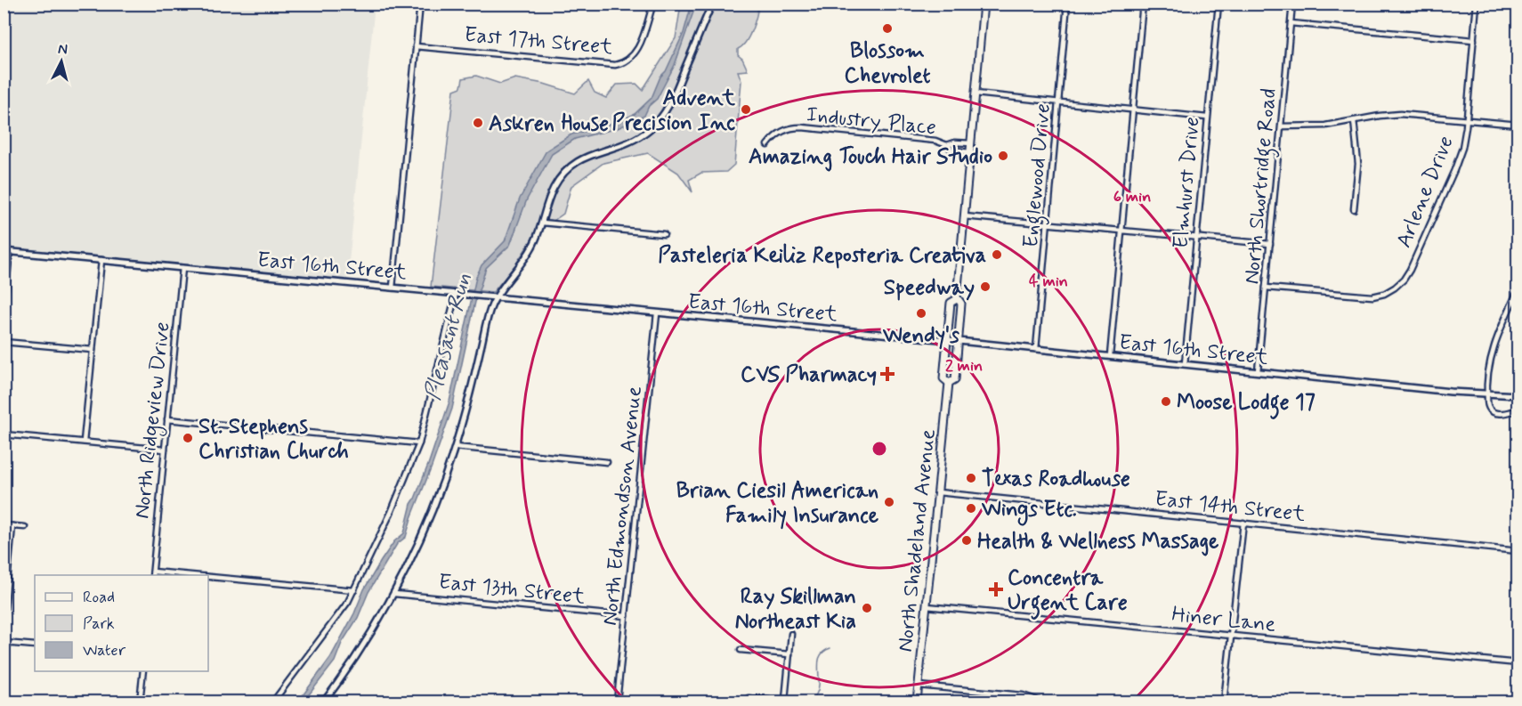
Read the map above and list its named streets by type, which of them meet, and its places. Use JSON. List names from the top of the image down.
{
  "streets": {
    "main road": ["North Shadeland Avenue"],
    "street": [
      "East 17th Street",
      "Industry Place",
      "Englewood Drive",
      "Elmhurst Drive",
      "North Shortridge Road",
      "Arlene Drive",
      "East 16th Street",
      "North Ridgeview Drive",
      "North Edmondson Avenue",
      "East 14th Street",
      "East 13th Street",
      "Hiner Lane"
    ]
  },
  "crossings": [
    ["Industry Place", "North Shadeland Avenue"],
    ["Englewood Drive", "East 16th Street"],
    ["Elmhurst Drive", "East 16th Street"],
    ["North Shortridge Road", "Arlene Drive"],
    ["North Shortridge Road", "East 16th Street"],
    ["East 16th Street", "North Ridgeview Drive"],
    ["East 16th Street", "North Edmondson Avenue"],
    ["East 16th Street", "North Shadeland Avenue"],
    ["North Edmondson Avenue", "East 13th Street"],
    ["East 14th Street", "North Shadeland Avenue"],
    ["North Shadeland Avenue", "Hiner Lane"]
  ],
  "water": ["Pleasant Run"],
  "places": {
    "other": [
      "Blossom Chevrolet",
      "Advent Precision Inc",
      "Askren House",
      "Amazing Touch Hair Studio",
      "Pasteleria Keiliz Reposteria Creativa",
      "Speedway",
      "Wendy's",
      "Moose Lodge 17",
      "St. Stephens Christian Church",
      "Texas Roadhouse",
      "Brian Ciesil American Family Insurance",
      "Wings Etc.",
      "Health & Wellness Massage",
      "Ray Skillman Northeast Kia"
    ],
    "health": ["CVS Pharmacy", "Concentra Urgent Care"]
  },
  "legend": ["Road", "Park", "Water"],
  "north": "top",
  "rings": ["6 min", "4 min", "2 min"]
}
